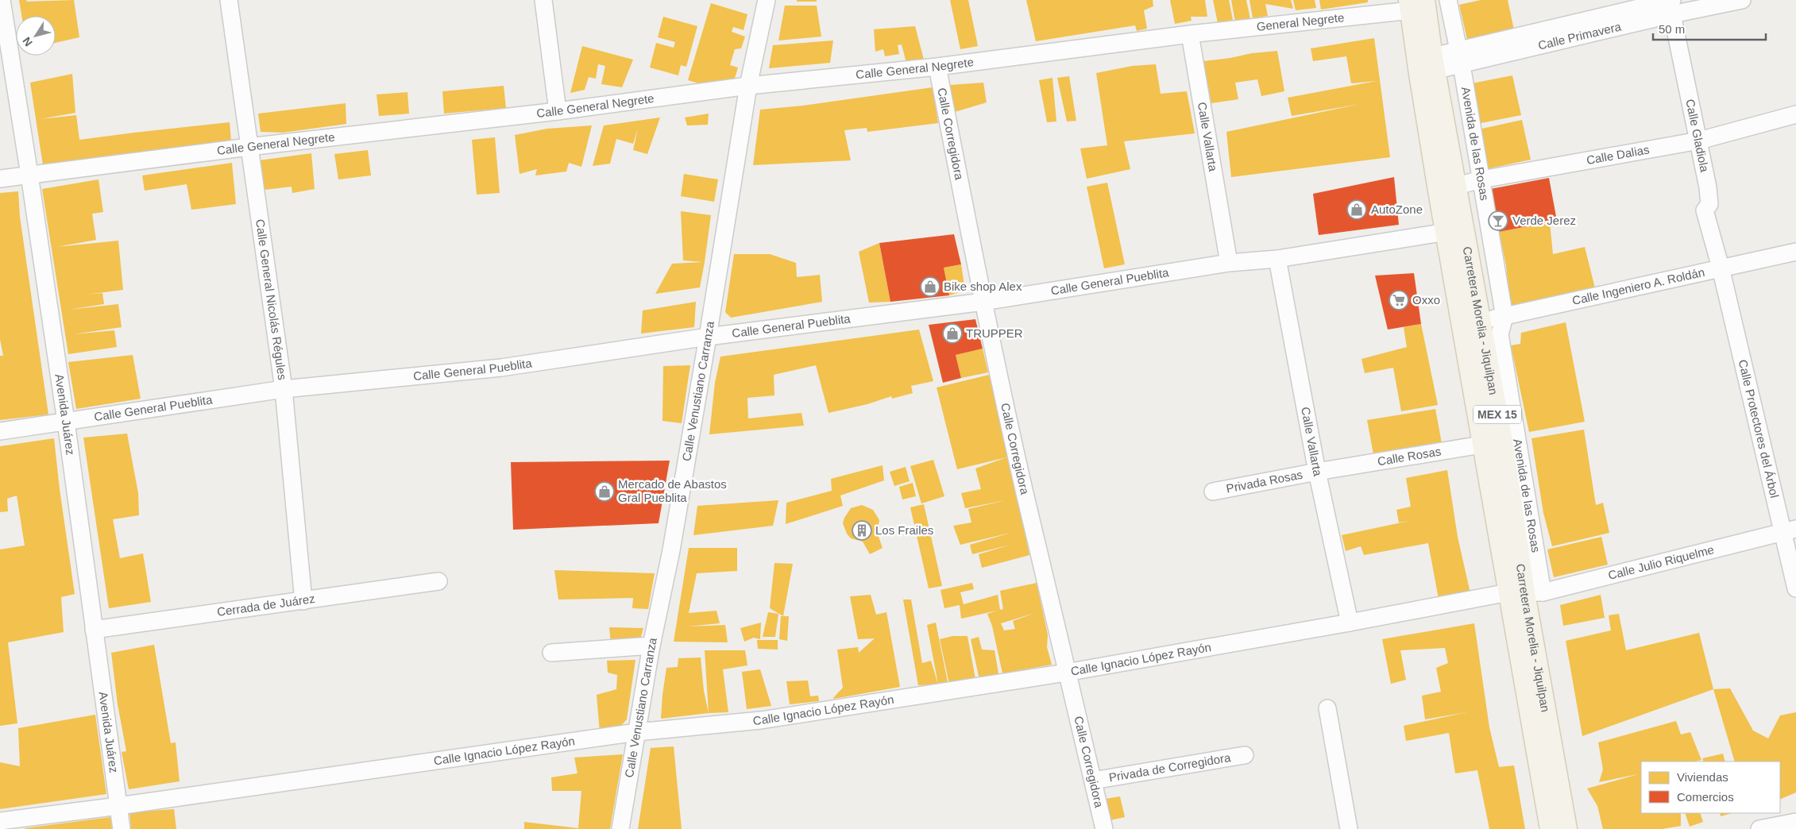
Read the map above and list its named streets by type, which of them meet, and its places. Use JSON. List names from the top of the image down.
{
  "streets": {
    "main road": ["Carretera Morelia - Jiquilpan", "MEX 15"],
    "street": [
      "General Negrete",
      "Calle Primavera",
      "Calle General Negrete",
      "Calle Corregidora",
      "Calle Gladiola",
      "Calle Vallarta",
      "Avenida de las Rosas",
      "Calle Dalias",
      "Calle General Pueblita",
      "Calle Ingeniero A. Roldán",
      "Calle General Nicolás Régules",
      "Calle Venustiano Carranza",
      "Avenida Juárez",
      "Calle Protectores del Árbol",
      "Calle Rosas",
      "Privada Rosas",
      "Calle Julio Riquelme",
      "Cerrada de Juárez",
      "Calle Ignacio López Rayón",
      "Privada de Corregidora"
    ]
  },
  "crossings": [
    ["General Negrete", "Calle General Negrete"],
    ["General Negrete", "Calle Vallarta"],
    ["General Negrete", "Carretera Morelia - Jiquilpan"],
    ["Calle Primavera", "Calle Gladiola"],
    ["Calle Primavera", "Avenida de las Rosas"],
    ["Calle Primavera", "Carretera Morelia - Jiquilpan"],
    ["Calle General Negrete", "Calle Corregidora"],
    ["Calle General Negrete", "Calle Vallarta"],
    ["Calle General Negrete", "Calle General Nicolás Régules"],
    ["Calle General Negrete", "Calle Venustiano Carranza"],
    ["Calle General Negrete", "Avenida Juárez"],
    ["Calle Corregidora", "Calle General Pueblita"],
    ["Calle Corregidora", "Calle Ignacio López Rayón"],
    ["Calle Corregidora", "Privada de Corregidora"],
    ["Calle Gladiola", "Calle Dalias"],
    ["Calle Gladiola", "Calle Ingeniero A. Roldán"],
    ["Calle Gladiola", "Calle Protectores del Árbol"],
    ["Calle Vallarta", "Calle General Pueblita"],
    ["Calle Vallarta", "Calle Rosas"],
    ["Calle Vallarta", "Privada Rosas"],
    ["Calle Vallarta", "Calle Ignacio López Rayón"],
    ["Avenida de las Rosas", "Calle Dalias"],
    ["Avenida de las Rosas", "Calle Ingeniero A. Roldán"],
    ["Avenida de las Rosas", "Carretera Morelia - Jiquilpan"],
    ["Avenida de las Rosas", "Calle Julio Riquelme"],
    ["Avenida de las Rosas", "Calle Ignacio López Rayón"],
    ["Calle Dalias", "Carretera Morelia - Jiquilpan"],
    ["Calle General Pueblita", "Calle General Nicolás Régules"],
    ["Calle General Pueblita", "Carretera Morelia - Jiquilpan"],
    ["Calle General Pueblita", "Calle Venustiano Carranza"],
    ["Calle General Pueblita", "Avenida Juárez"],
    ["Calle Ingeniero A. Roldán", "Carretera Morelia - Jiquilpan"],
    ["Calle Ingeniero A. Roldán", "Calle Protectores del Árbol"],
    ["Calle General Nicolás Régules", "Cerrada de Juárez"],
    ["Carretera Morelia - Jiquilpan", "Calle Rosas"],
    ["Carretera Morelia - Jiquilpan", "Calle Julio Riquelme"],
    ["Carretera Morelia - Jiquilpan", "Calle Ignacio López Rayón"],
    ["Calle Venustiano Carranza", "Calle Ignacio López Rayón"],
    ["Avenida Juárez", "Cerrada de Juárez"],
    ["Avenida Juárez", "Calle Ignacio López Rayón"],
    ["Calle Protectores del Árbol", "Calle Julio Riquelme"],
    ["Calle Rosas", "Privada Rosas"],
    ["Calle Julio Riquelme", "Calle Ignacio López Rayón"]
  ],
  "places": {
    "shop": [
      "AutoZone",
      "Bike shop Alex",
      "TRUPPER",
      "Mercado de Abastos Gral Pueblita"
    ],
    "bar": ["Verde Jerez"],
    "supermarket": ["Oxxo"],
    "building": ["Los Frailes"]
  },
  "legend": ["Viviendas", "Comercios"],
  "scale_bar": "50 m",
  "north": "bottom left"
}
